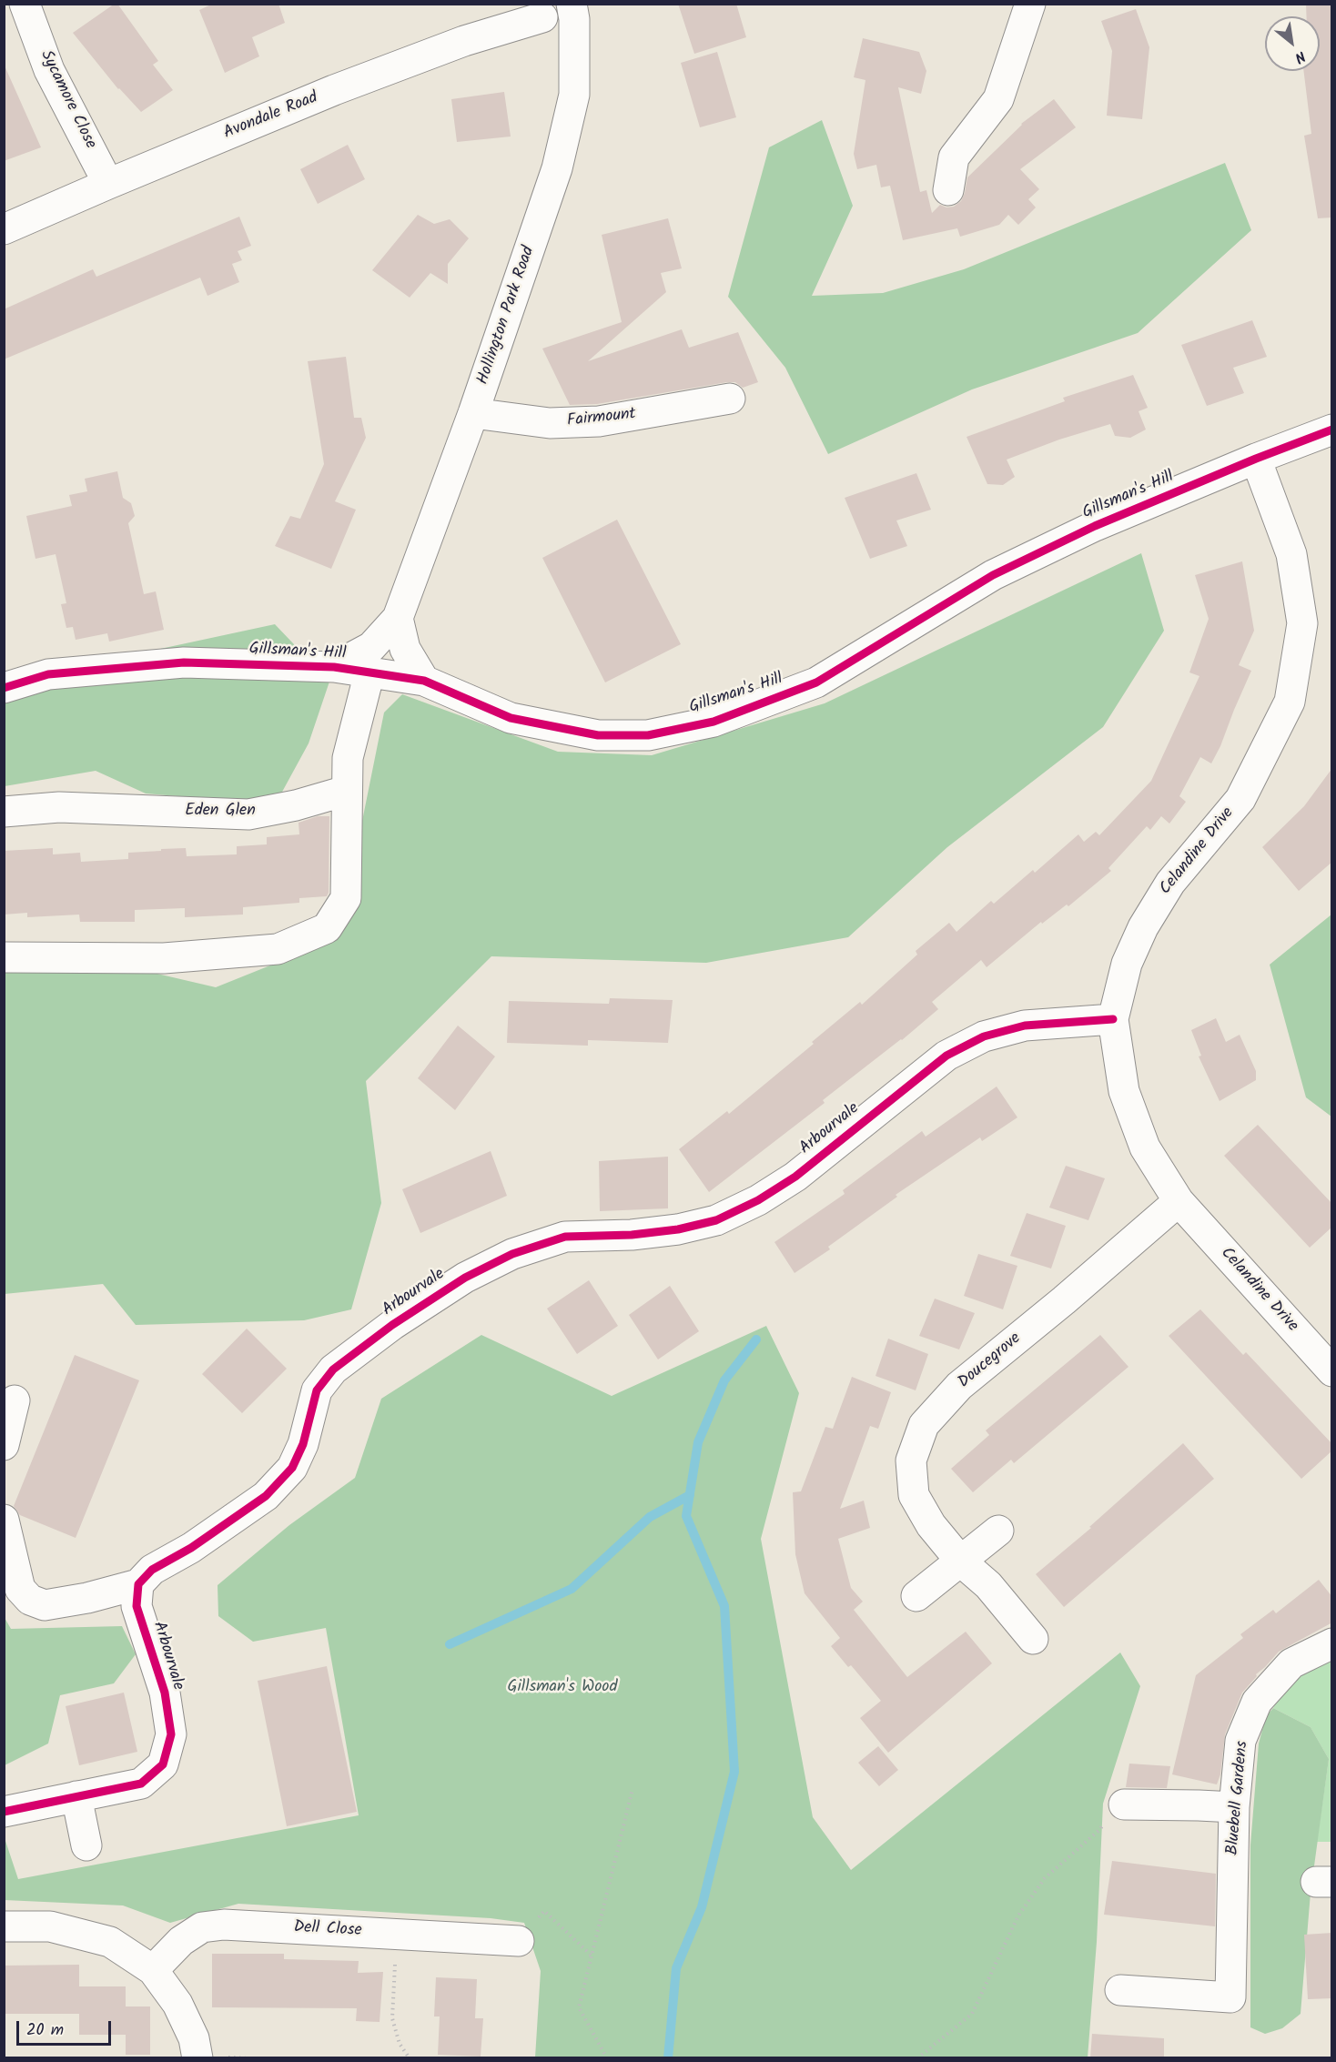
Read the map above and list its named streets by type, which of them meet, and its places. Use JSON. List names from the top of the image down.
{
  "streets": {
    "street": [
      "Sycamore Close",
      "Avondale Road",
      "Hollington Park Road",
      "Fairmount",
      "Gillsman's Hill",
      "Eden Glen",
      "Celandine Drive",
      "Arbourvale",
      "Doucegrove",
      "Bluebell Gardens",
      "Dell Close"
    ]
  },
  "crossings": [
    ["Sycamore Close", "Avondale Road"],
    ["Hollington Park Road", "Fairmount"],
    ["Hollington Park Road", "Gillsman's Hill"],
    ["Gillsman's Hill", "Celandine Drive"],
    ["Celandine Drive", "Arbourvale"],
    ["Celandine Drive", "Doucegrove"]
  ],
  "parks": ["Gillsman's Wood"],
  "scale_bar": "20 m",
  "north": "bottom right"
}
